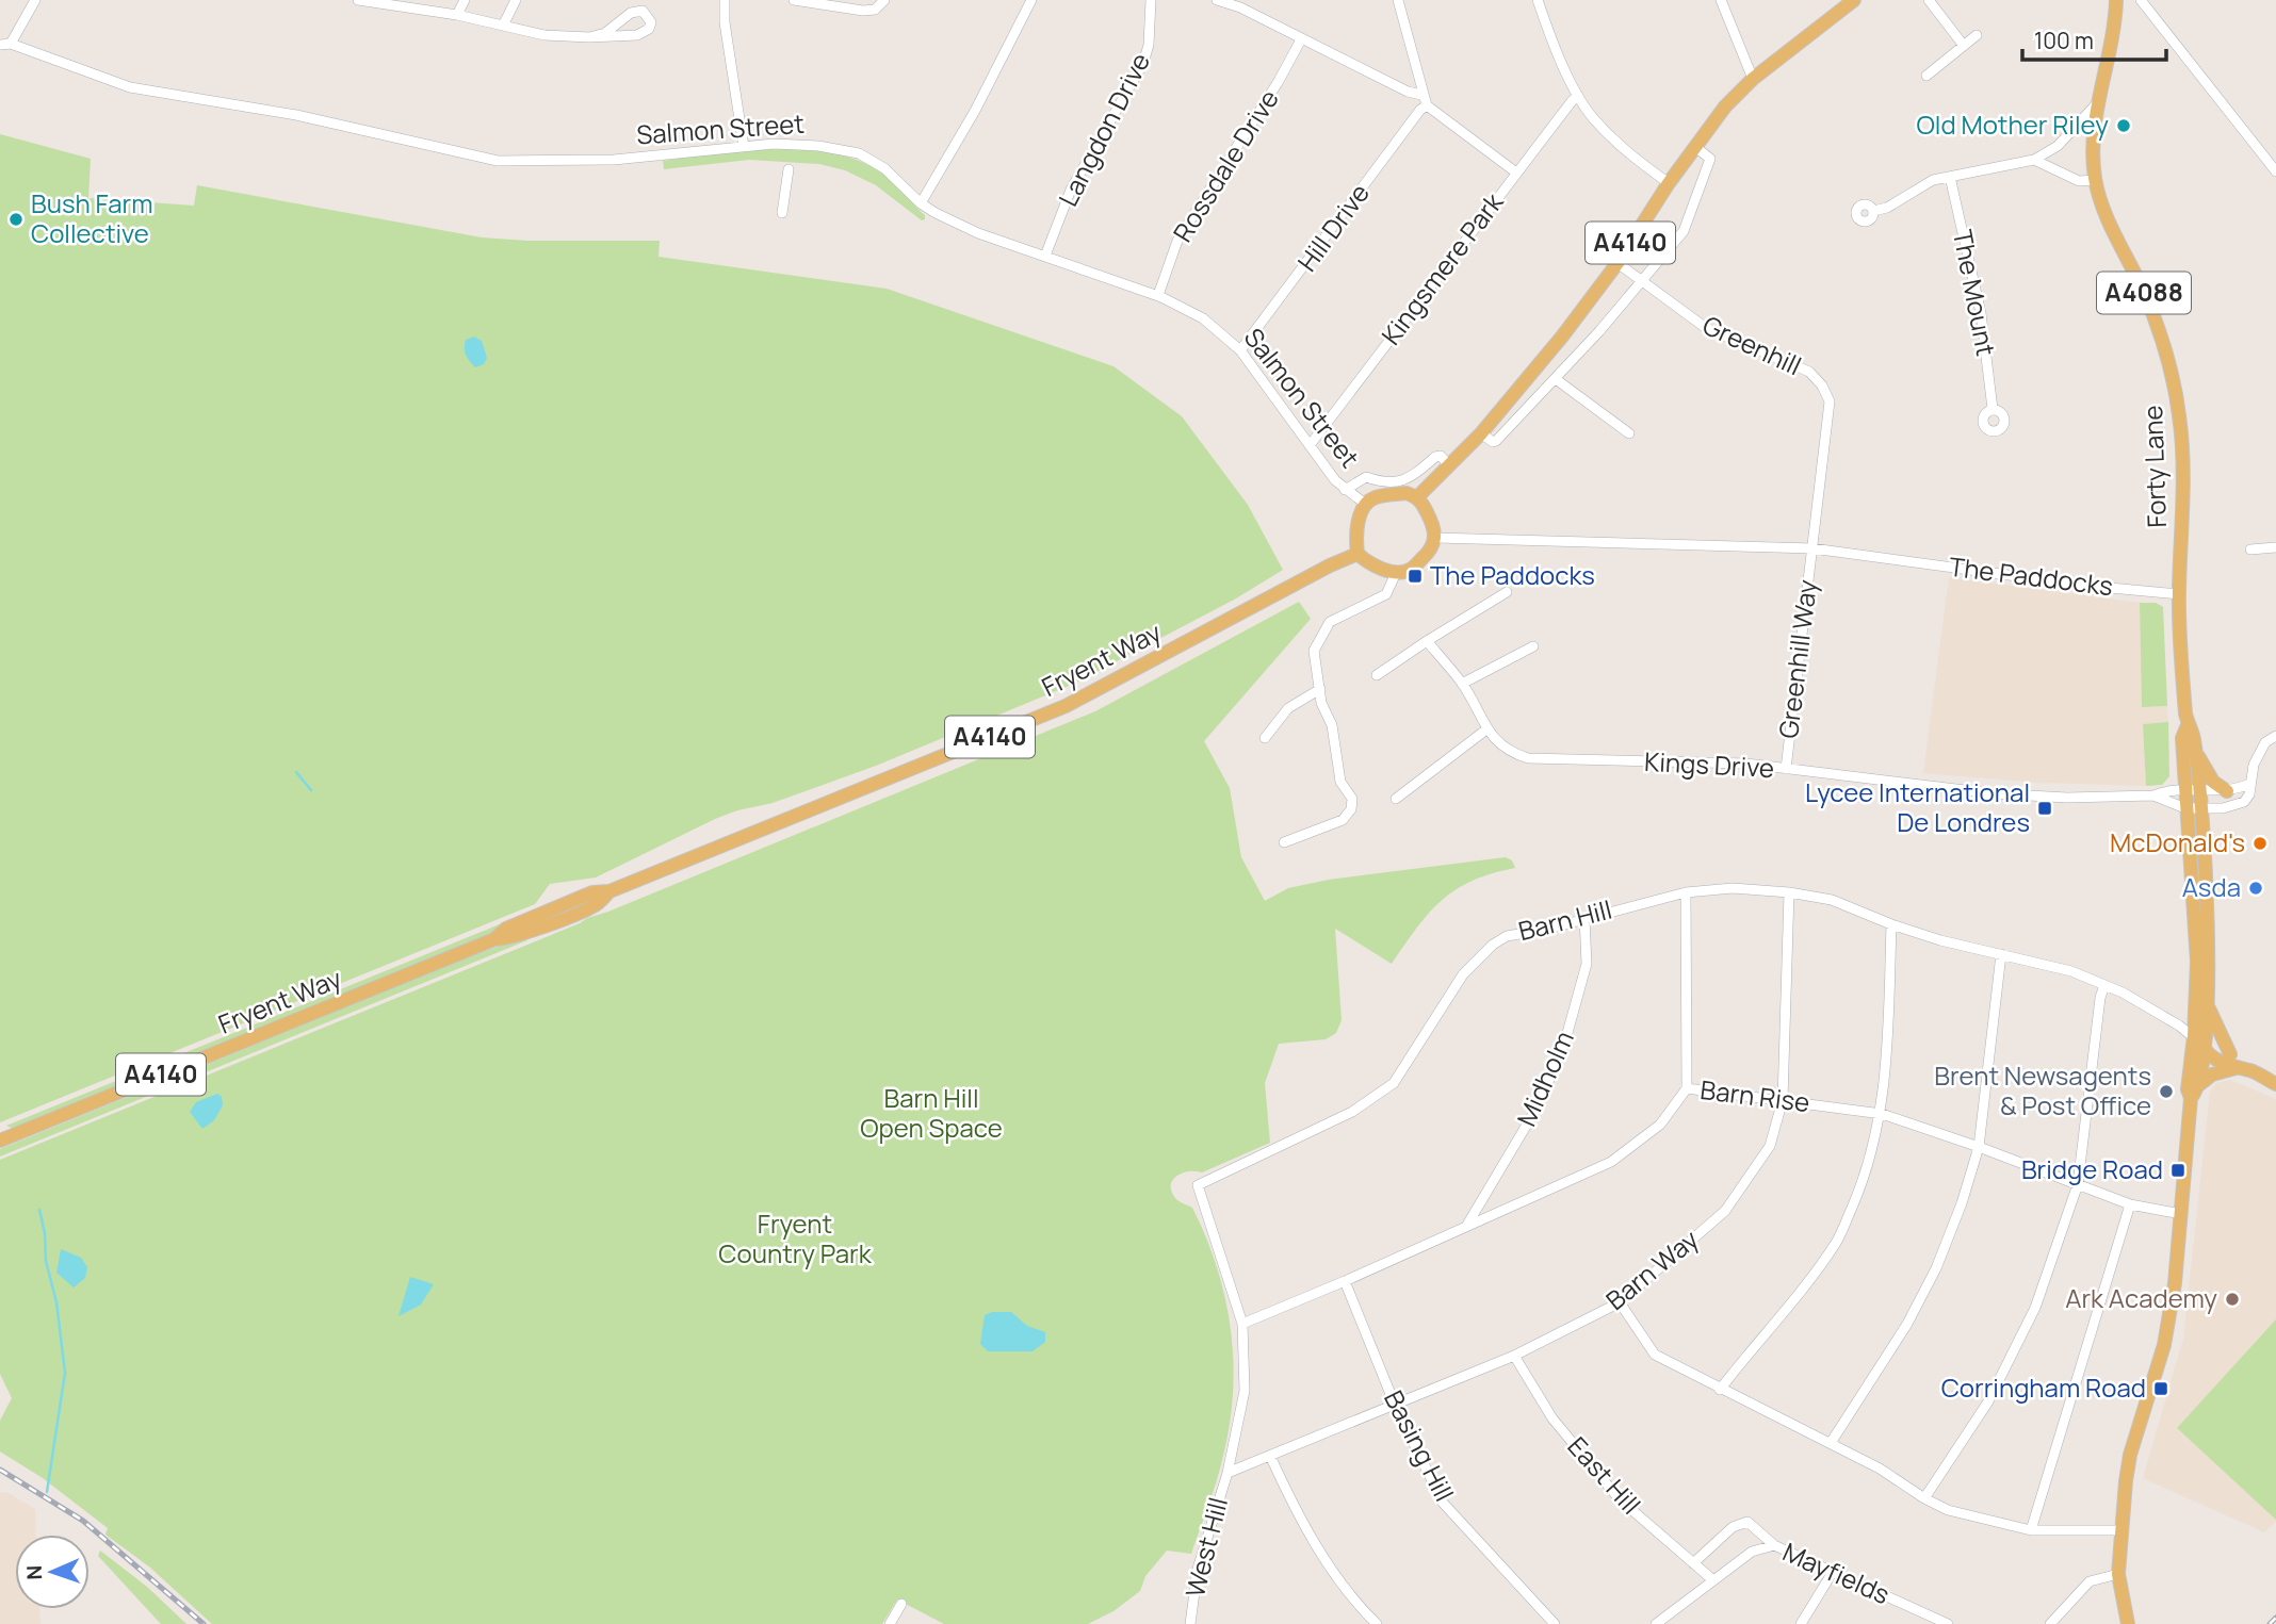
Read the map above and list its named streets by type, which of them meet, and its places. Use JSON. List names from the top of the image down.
{
  "streets": {
    "main road": [
      "A4140",
      "A4088",
      "Forty Lane",
      "Fryent Way"
    ],
    "street": [
      "Salmon Street",
      "Langdon Drive",
      "Rossdale Drive",
      "Hill Drive",
      "Kingsmere Park",
      "The Mount",
      "Greenhill",
      "The Paddocks",
      "Greenhill Way",
      "Kings Drive",
      "Barn Hill",
      "Midholm",
      "Barn Rise",
      "Barn Way",
      "Basing Hill",
      "East Hill",
      "West Hill",
      "Mayfields"
    ]
  },
  "crossings": [
    ["Salmon Street", "Langdon Drive"],
    ["Salmon Street", "Rossdale Drive"],
    ["Salmon Street", "Hill Drive"],
    ["Salmon Street", "A4140"],
    ["Salmon Street", "Kingsmere Park"],
    ["Salmon Street", "The Paddocks"],
    ["Salmon Street", "Fryent Way"],
    ["A4140", "Greenhill"],
    ["A4140", "The Paddocks"],
    ["A4140", "Fryent Way"],
    ["Greenhill", "The Paddocks"],
    ["Greenhill", "Greenhill Way"],
    ["Forty Lane", "The Paddocks"],
    ["The Paddocks", "Greenhill Way"],
    ["The Paddocks", "Fryent Way"],
    ["Greenhill Way", "Kings Drive"],
    ["Barn Hill", "Midholm"],
    ["Barn Hill", "Barn Rise"],
    ["Barn Hill", "Barn Way"],
    ["Barn Hill", "West Hill"],
    ["Midholm", "Barn Rise"],
    ["Barn Rise", "Barn Way"],
    ["Barn Rise", "Basing Hill"],
    ["Barn Way", "Basing Hill"],
    ["Barn Way", "East Hill"],
    ["Barn Way", "West Hill"],
    ["East Hill", "Mayfields"]
  ],
  "parks": ["Barn Hill Open Space", "Fryent Country Park"],
  "places": {
    "other": [
      "Old Mother Riley",
      "Bush Farm Collective",
      "McDonald's",
      "Asda",
      "Brent Newsagents & Post Office",
      "Ark Academy"
    ],
    "transit": [
      "The Paddocks",
      "Lycee International De Londres",
      "Bridge Road",
      "Corringham Road"
    ]
  },
  "scale_bar": "100 m",
  "north": "left"
}
